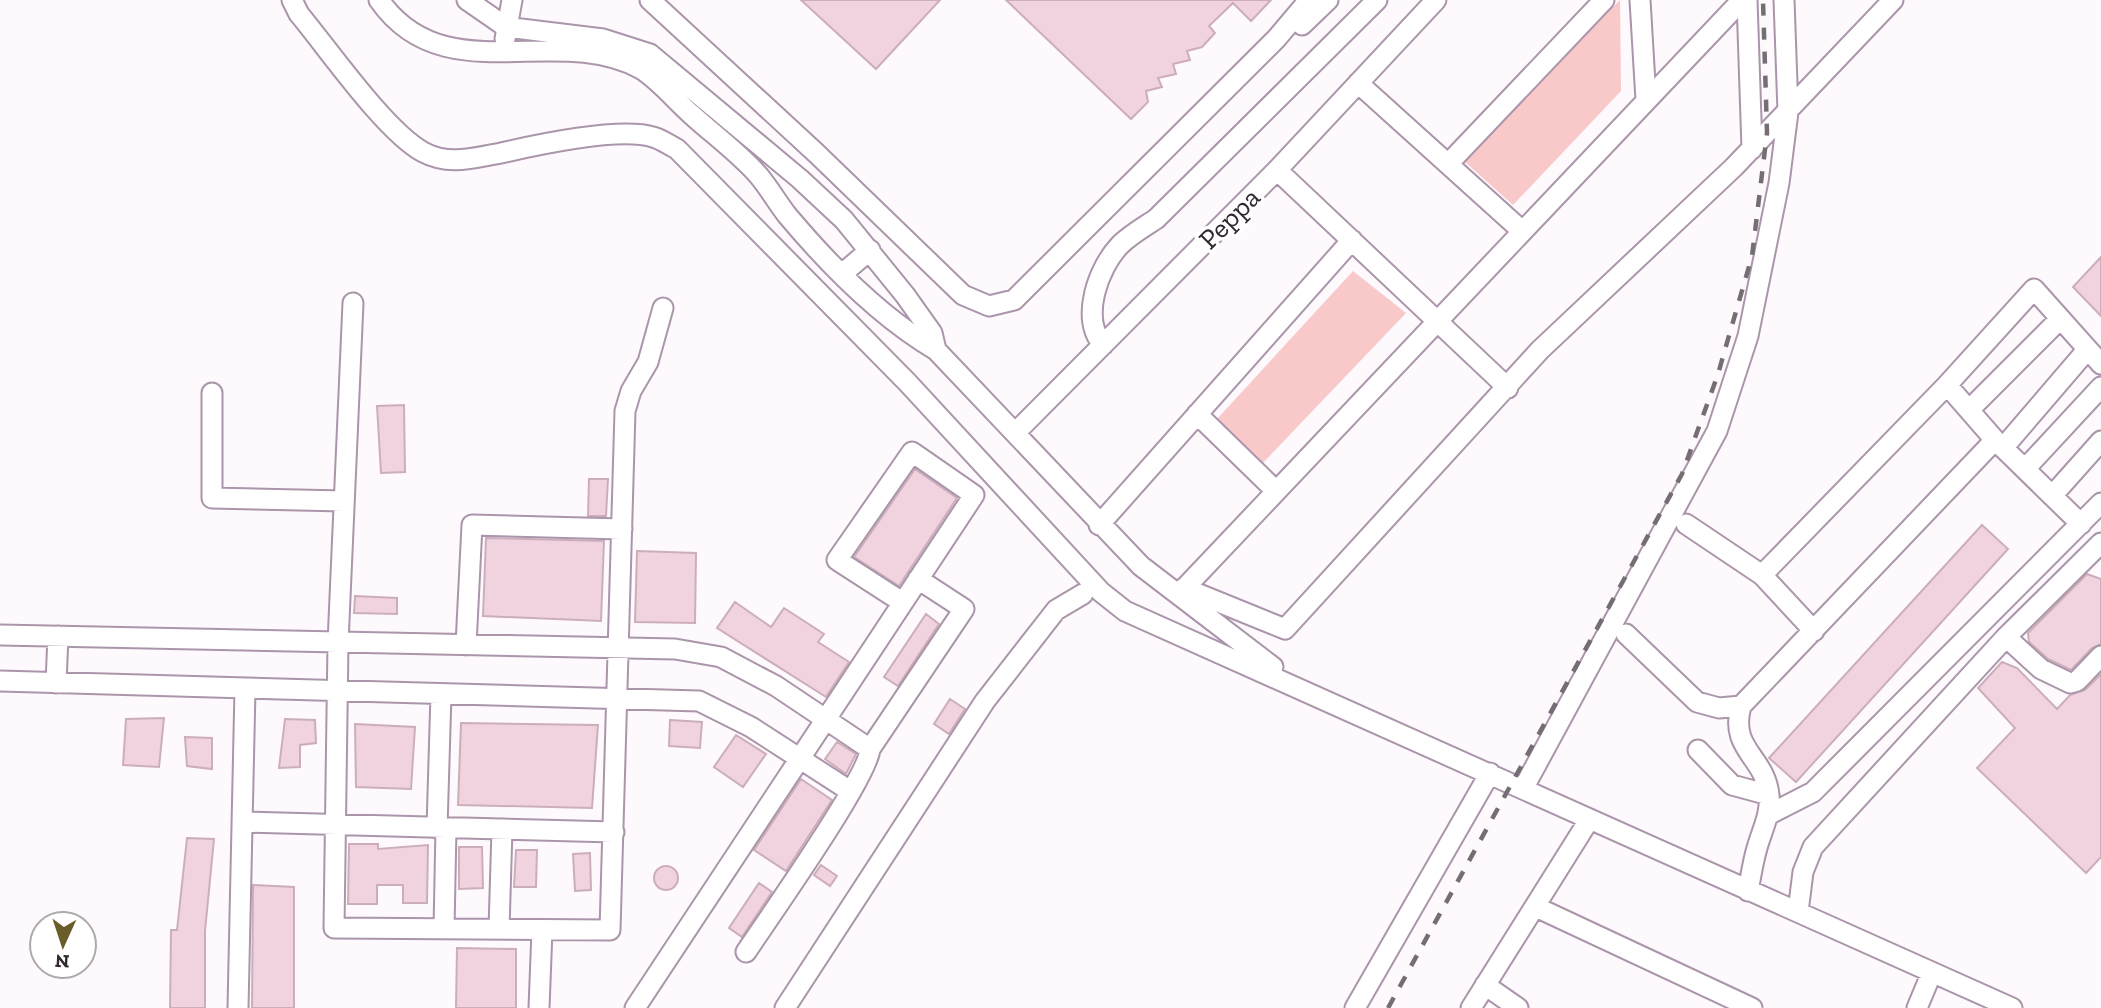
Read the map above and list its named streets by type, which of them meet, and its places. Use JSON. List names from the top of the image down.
{
  "streets": {
    "street": ["Peppa"]
  },
  "north": "bottom"
}
